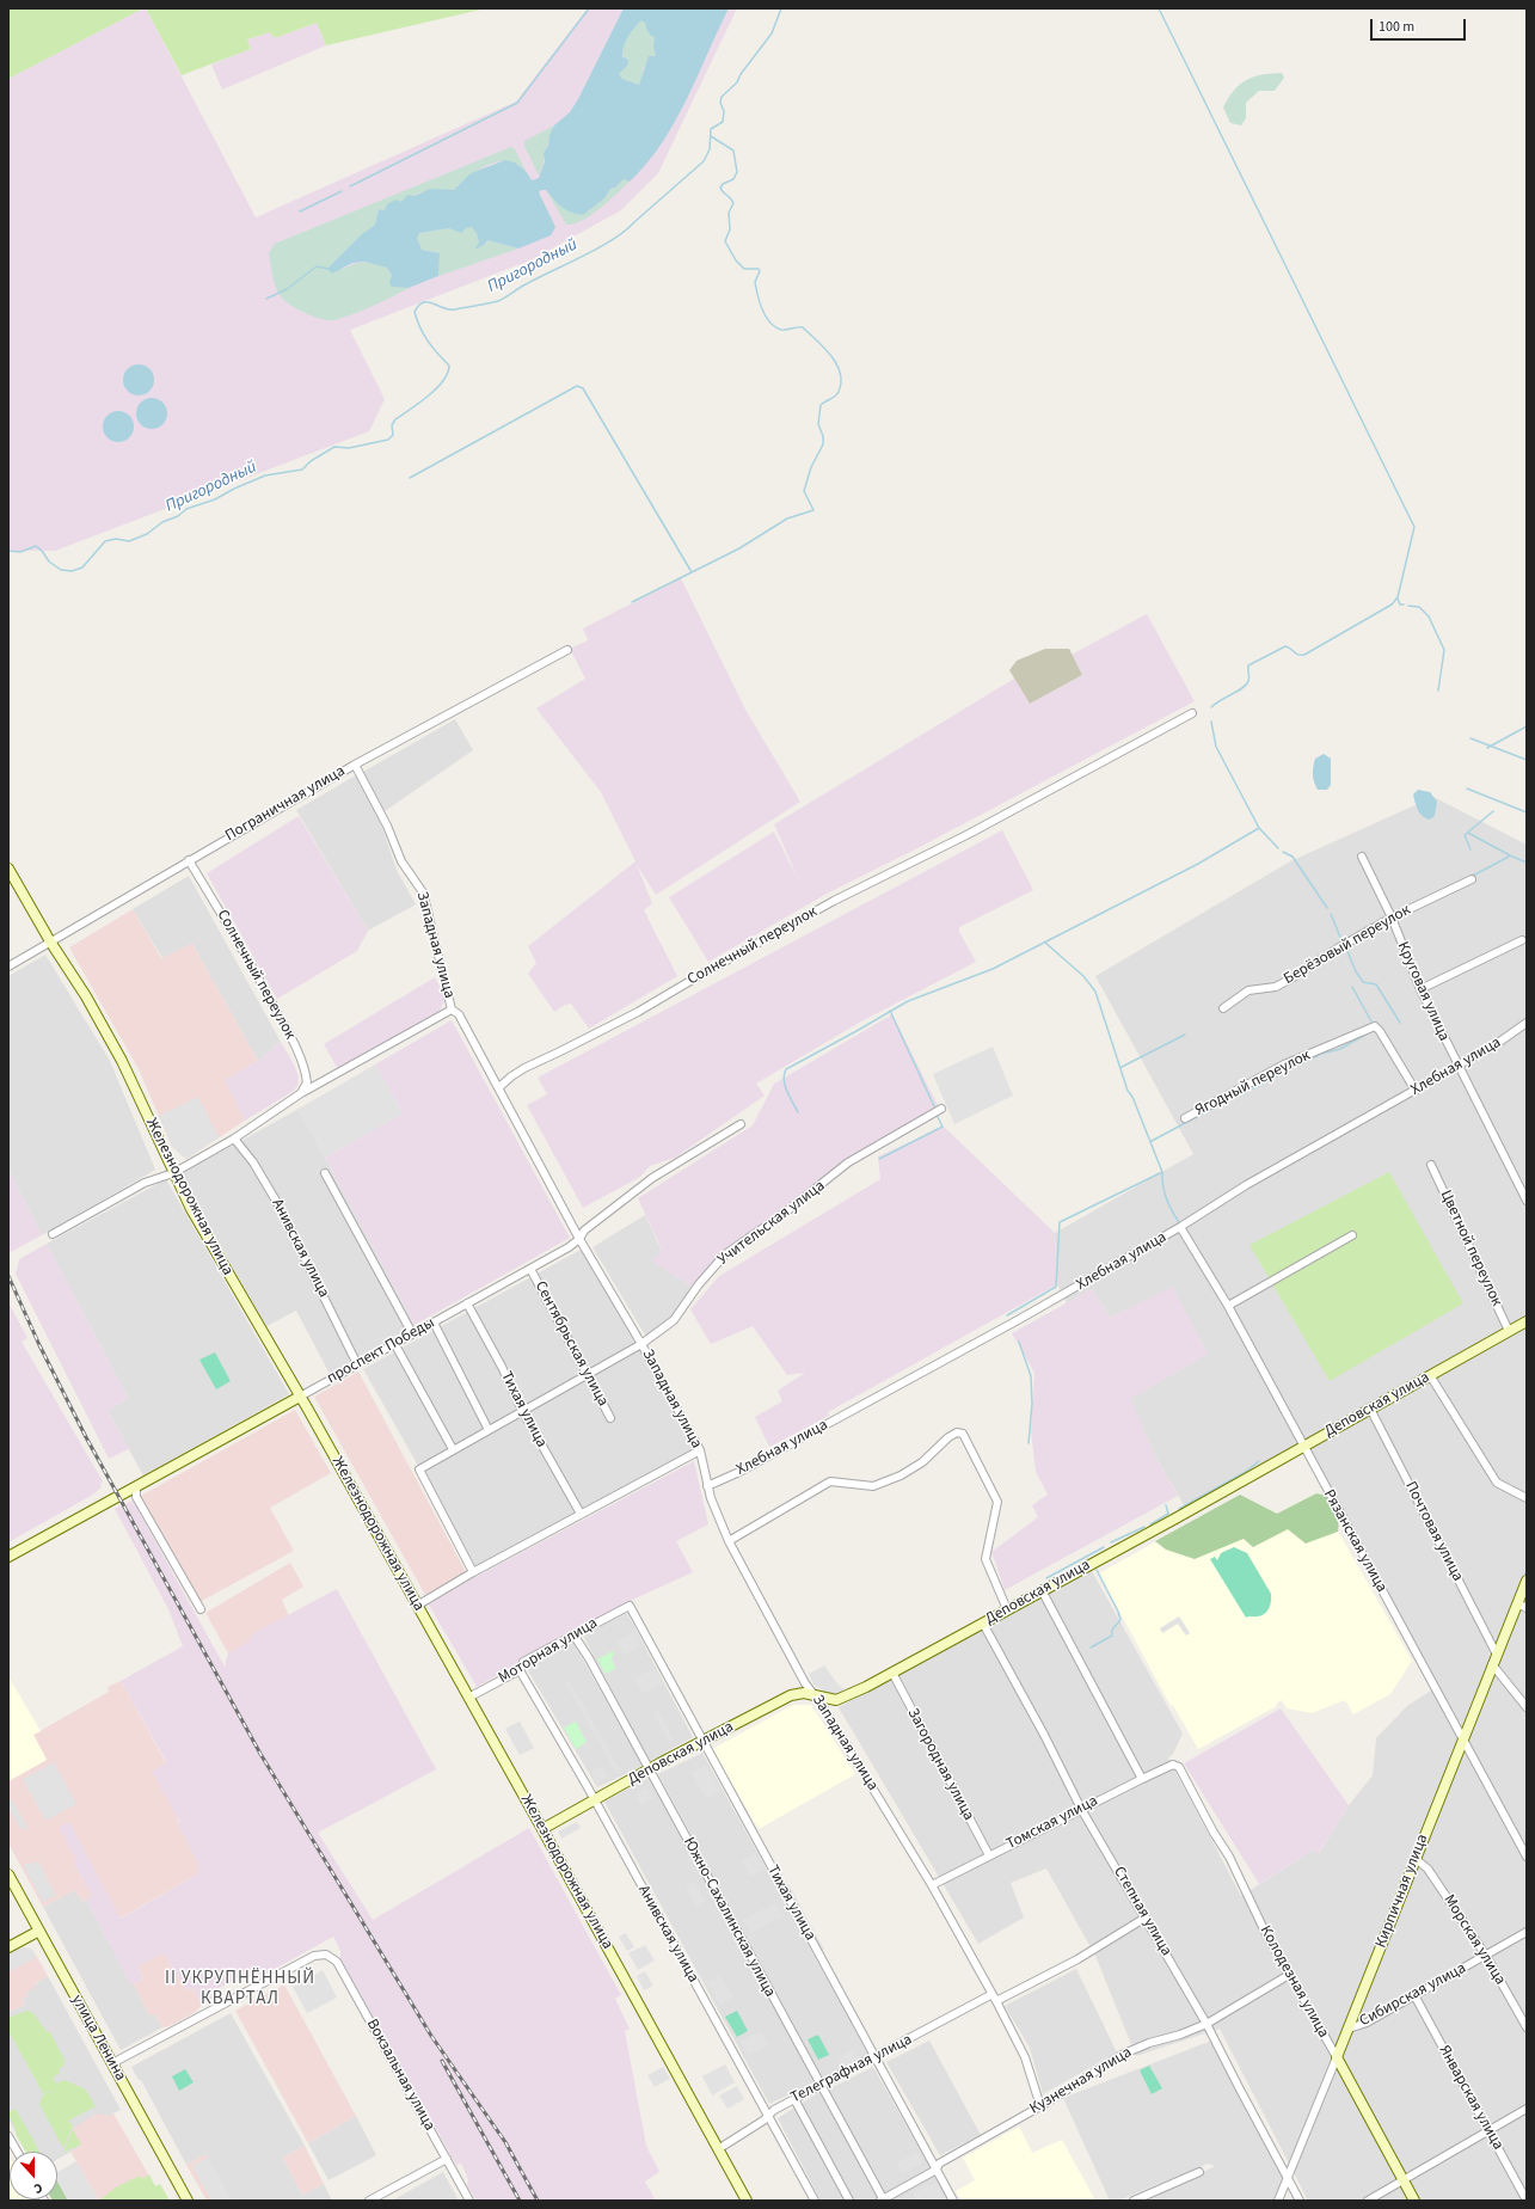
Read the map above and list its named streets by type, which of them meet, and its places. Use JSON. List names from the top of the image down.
{
  "streets": {
    "main road": [
      "Железнодорожная улица",
      "проспект Победы",
      "Деповская улица",
      "Кирпичная улица",
      "Колодезная улица",
      "улица Ленина"
    ],
    "street": [
      "Пограничная улица",
      "Западная улица",
      "Берёзовый переулок",
      "Солнечный переулок",
      "Круговая улица",
      "Хлебная улица",
      "Ягодный переулок",
      "Учительская улица",
      "Анивская улица",
      "Цветной переулок",
      "Сентябрьская улица",
      "Тихая улица",
      "Почтовая улица",
      "Рязанская улица",
      "Моторная улица",
      "Загородная улица",
      "Томская улица",
      "Степная улица",
      "Южно-Сахалинская улица",
      "Морская улица",
      "Сибирская улица",
      "Телеграфная улица",
      "Вокзальная улица",
      "Кузнечная улица",
      "Январская улица"
    ]
  },
  "crossings": [
    ["Пограничная улица", "Западная улица"],
    ["Пограничная улица", "Солнечный переулок"],
    ["Пограничная улица", "Железнодорожная улица"],
    ["Западная улица", "Солнечный переулок"],
    ["Западная улица", "Хлебная улица"],
    ["Западная улица", "Учительская улица"],
    ["Западная улица", "проспект Победы"],
    ["Западная улица", "Деповская улица"],
    ["Западная улица", "Томская улица"],
    ["Западная улица", "Телеграфная улица"],
    ["Западная улица", "Кузнечная улица"],
    ["Берёзовый переулок", "Круговая улица"],
    ["Круговая улица", "Хлебная улица"],
    ["Хлебная улица", "Ягодный переулок"],
    ["Хлебная улица", "Рязанская улица"],
    ["Железнодорожная улица", "проспект Победы"],
    ["Железнодорожная улица", "Деповская улица"],
    ["Железнодорожная улица", "Моторная улица"],
    ["Железнодорожная улица", "Телеграфная улица"],
    ["Учительская улица", "Сентябрьская улица"],
    ["Учительская улица", "Тихая улица"],
    ["Анивская улица", "проспект Победы"],
    ["Анивская улица", "Деповская улица"],
    ["Анивская улица", "Моторная улица"],
    ["Анивская улица", "Телеграфная улица"],
    ["Цветной переулок", "Деповская улица"],
    ["Сентябрьская улица", "проспект Победы"],
    ["проспект Победы", "Тихая улица"],
    ["Деповская улица", "Тихая улица"],
    ["Деповская улица", "Почтовая улица"],
    ["Деповская улица", "Рязанская улица"],
    ["Деповская улица", "Загородная улица"],
    ["Деповская улица", "Степная улица"],
    ["Деповская улица", "Южно-Сахалинская улица"],
    ["Тихая улица", "Моторная улица"],
    ["Тихая улица", "Телеграфная улица"],
    ["Тихая улица", "Кузнечная улица"],
    ["Почтовая улица", "Кирпичная улица"],
    ["Рязанская улица", "Кирпичная улица"],
    ["Моторная улица", "Южно-Сахалинская улица"],
    ["Загородная улица", "Томская улица"],
    ["Томская улица", "Степная улица"],
    ["Томская улица", "Колодезная улица"],
    ["Кирпичная улица", "Степная улица"],
    ["Кирпичная улица", "Морская улица"],
    ["Кирпичная улица", "Колодезная улица"],
    ["Кирпичная улица", "Сибирская улица"],
    ["Степная улица", "Кузнечная улица"],
    ["Южно-Сахалинская улица", "Телеграфная улица"],
    ["Южно-Сахалинская улица", "Кузнечная улица"],
    ["Морская улица", "Сибирская улица"],
    ["Колодезная улица", "Кузнечная улица"],
    ["Сибирская улица", "Январская улица"],
    ["улица Ленина", "Вокзальная улица"]
  ],
  "districts": ["II УКРУПНЁННЫЙ КВАРТАЛ"],
  "water": ["Пригородный"],
  "scale_bar": "100 m",
  "north": "bottom"
}
